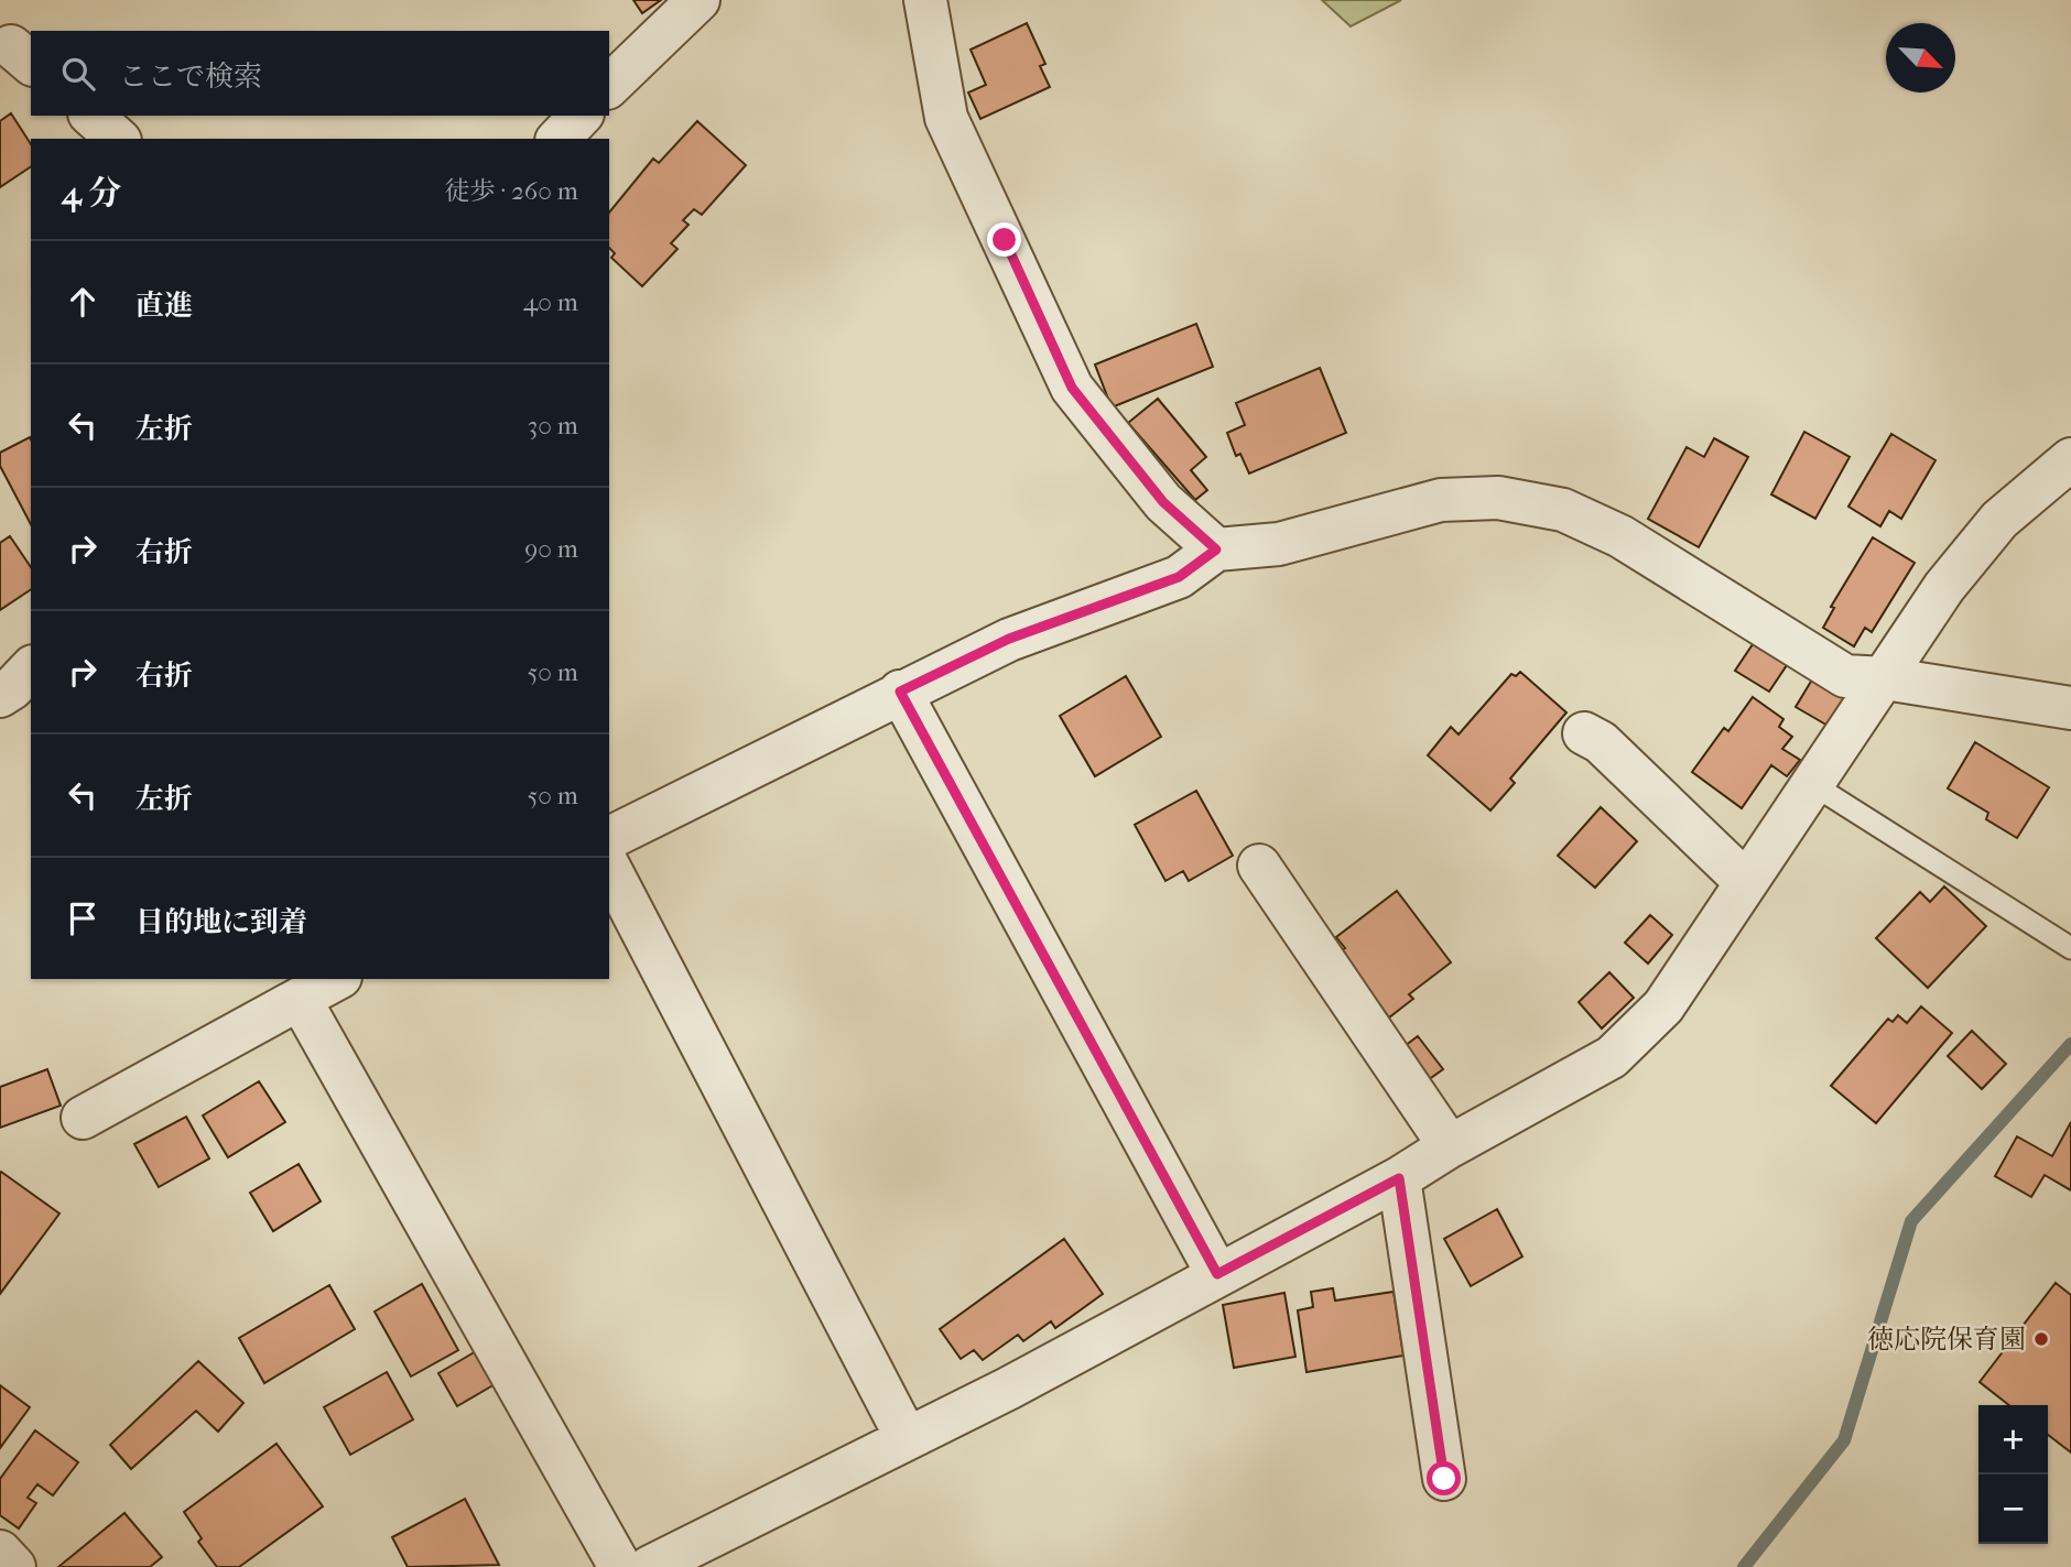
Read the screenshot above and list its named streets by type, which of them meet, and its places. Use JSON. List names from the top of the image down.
{
  "places": ["徳応院保育園"],
  "north": "bottom right",
  "page": {
    "search": "ここで検索",
    "heading": ["4 分", "徒歩 · 260 m"],
    "list": [
      ["直進", "40 m"],
      ["左折", "30 m"],
      ["右折", "90 m"],
      ["右折", "50 m"],
      ["左折", "50 m"],
      "目的地に到着"
    ],
    "map_buttons": ["+", "−"]
  }
}
